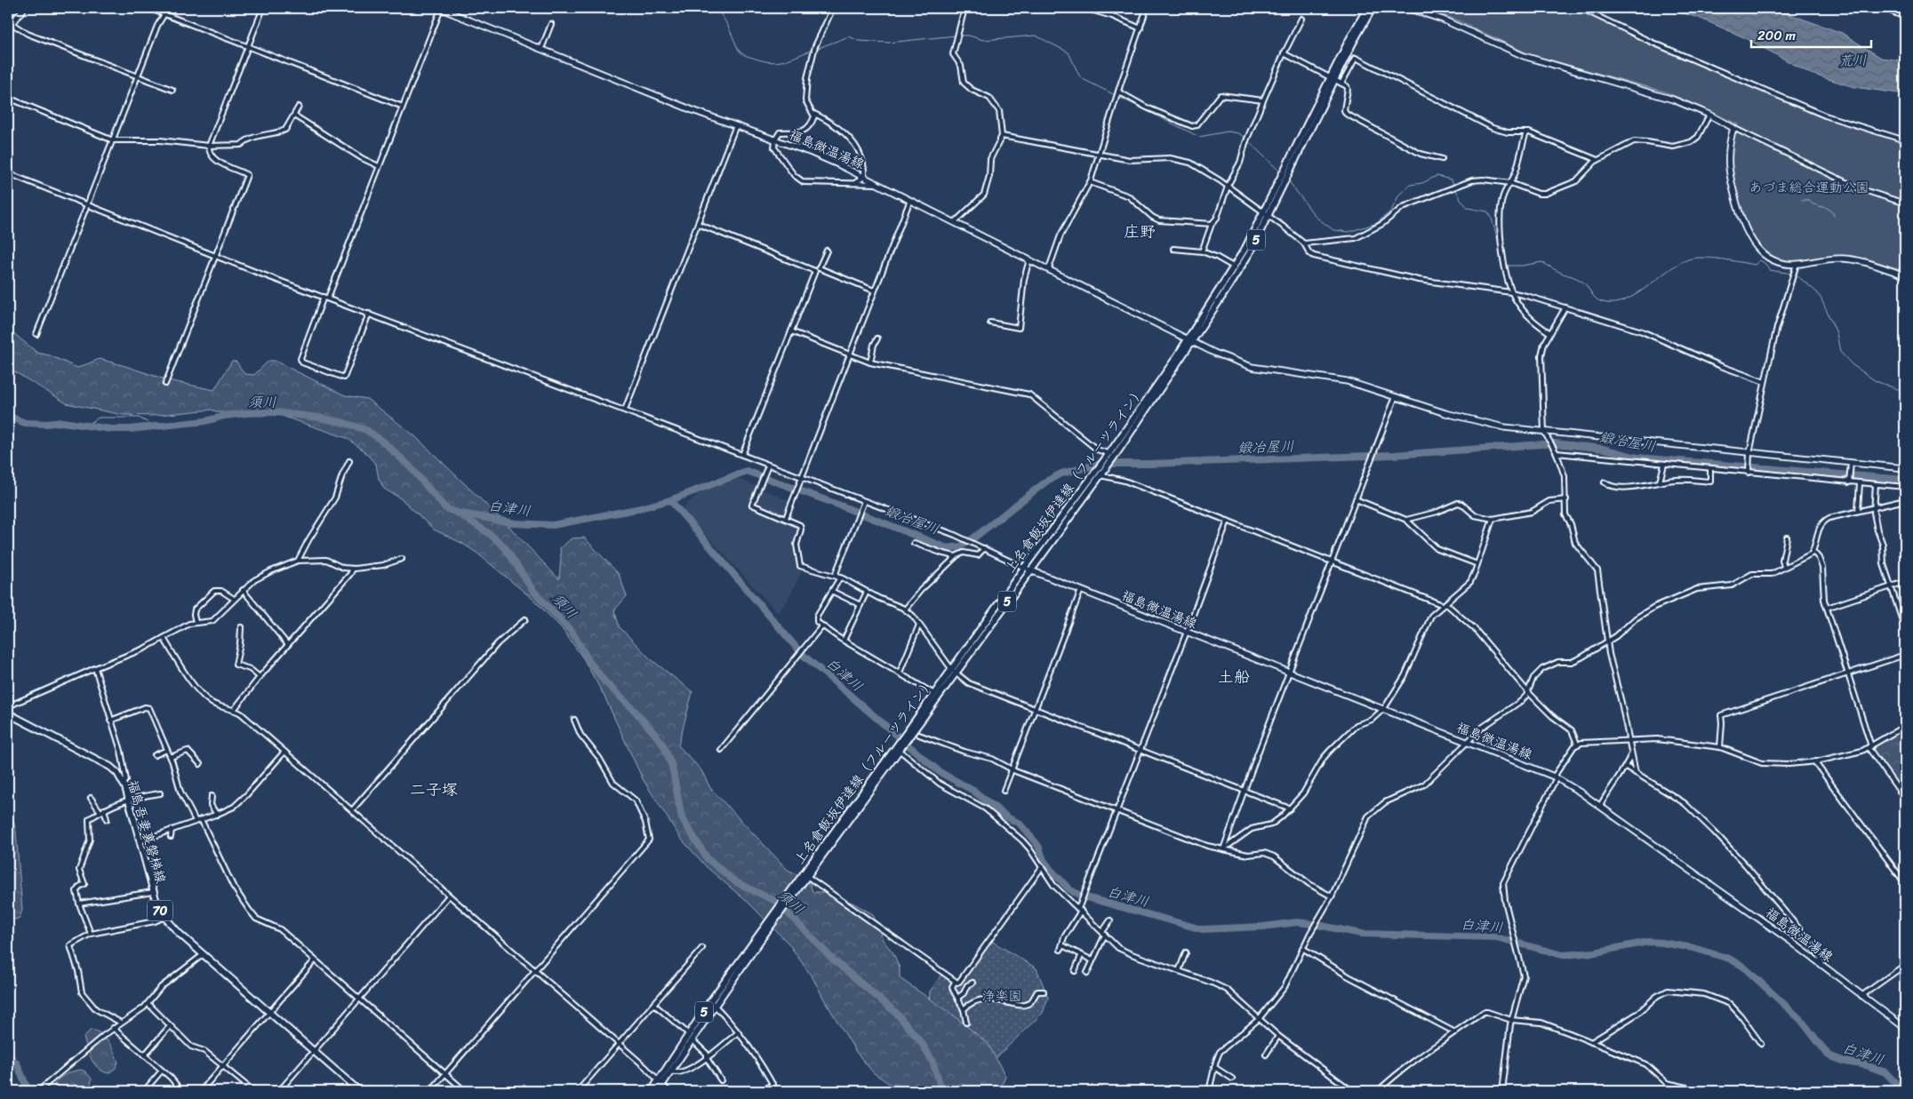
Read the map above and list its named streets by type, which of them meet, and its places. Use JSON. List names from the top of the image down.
{
  "streets": {
    "main road": [
      "福島微温湯線",
      "5",
      "上名倉飯坂伊達線（フルーツライン）",
      "福島吾妻裏磐梯線",
      "70"
    ]
  },
  "crossings": [
    ["福島微温湯線", "上名倉飯坂伊達線（フルーツライン）"]
  ],
  "districts": ["庄野", "土船", "二子塚"],
  "water": [
    "荒川",
    "須川",
    "鍛冶屋川",
    "白津川"
  ],
  "parks": ["あづま総合運動公園", "浄楽園"],
  "scale_bar": "200 m"
}
